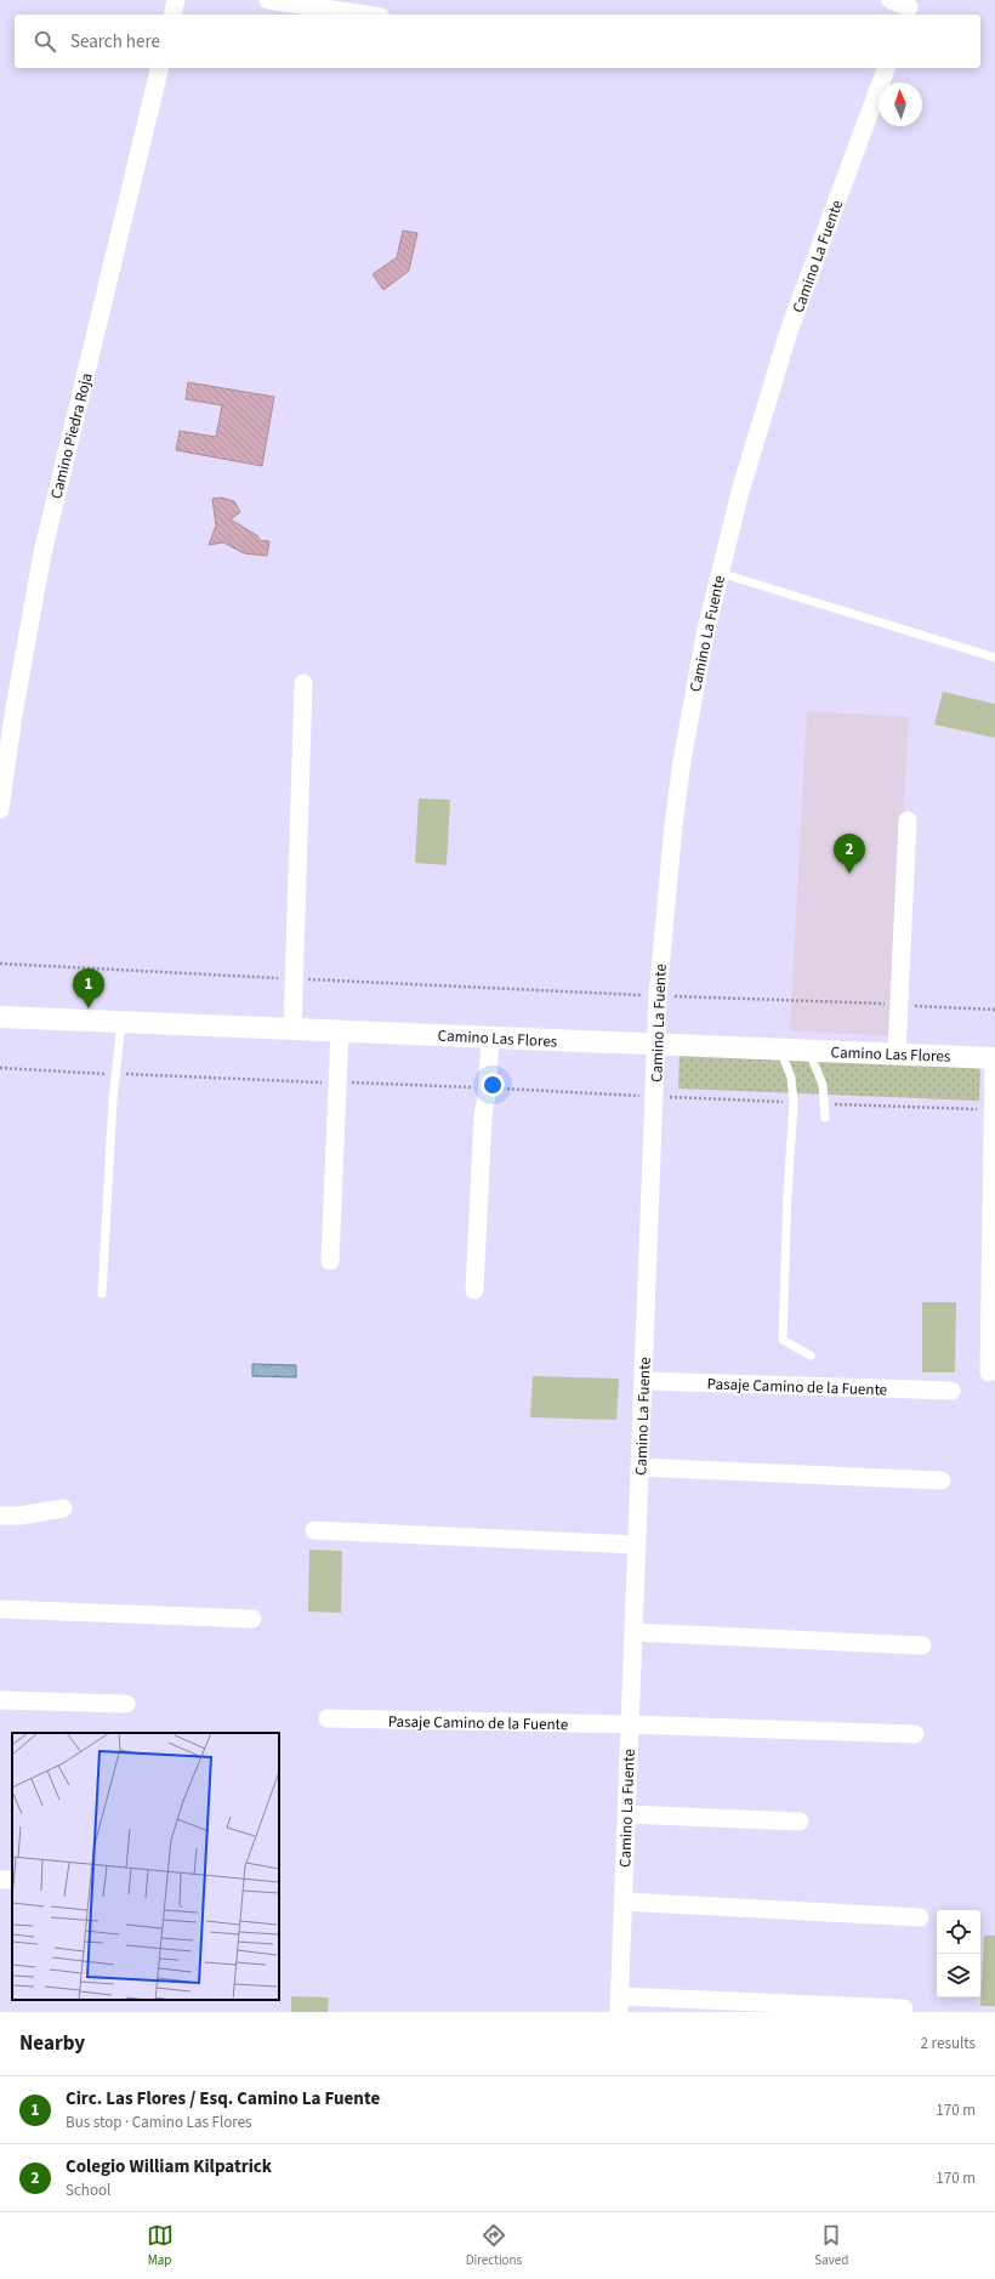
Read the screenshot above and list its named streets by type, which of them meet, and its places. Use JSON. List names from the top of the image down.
{
  "streets": {
    "street": [
      "Camino La Fuente",
      "Camino Piedra Roja",
      "Camino Las Flores",
      "Pasaje Camino de la Fuente"
    ]
  },
  "crossings": [
    ["Camino La Fuente", "Camino Las Flores"],
    ["Camino La Fuente", "Pasaje Camino de la Fuente"]
  ],
  "north": "top",
  "page": {
    "search": "Search here",
    "pins": ["2", "1"],
    "heading": ["Nearby", "2 results"],
    "list": [
      {
        "mark": "1",
        "name": "Circ. Las Flores / Esq. Camino La Fuente",
        "note": "Bus stop · Camino Las Flores",
        "value": "170 m"
      },
      {
        "mark": "2",
        "name": "Colegio William Kilpatrick",
        "note": "School",
        "value": "170 m"
      }
    ],
    "nav": ["Map", "Directions", "Saved"]
  }
}
